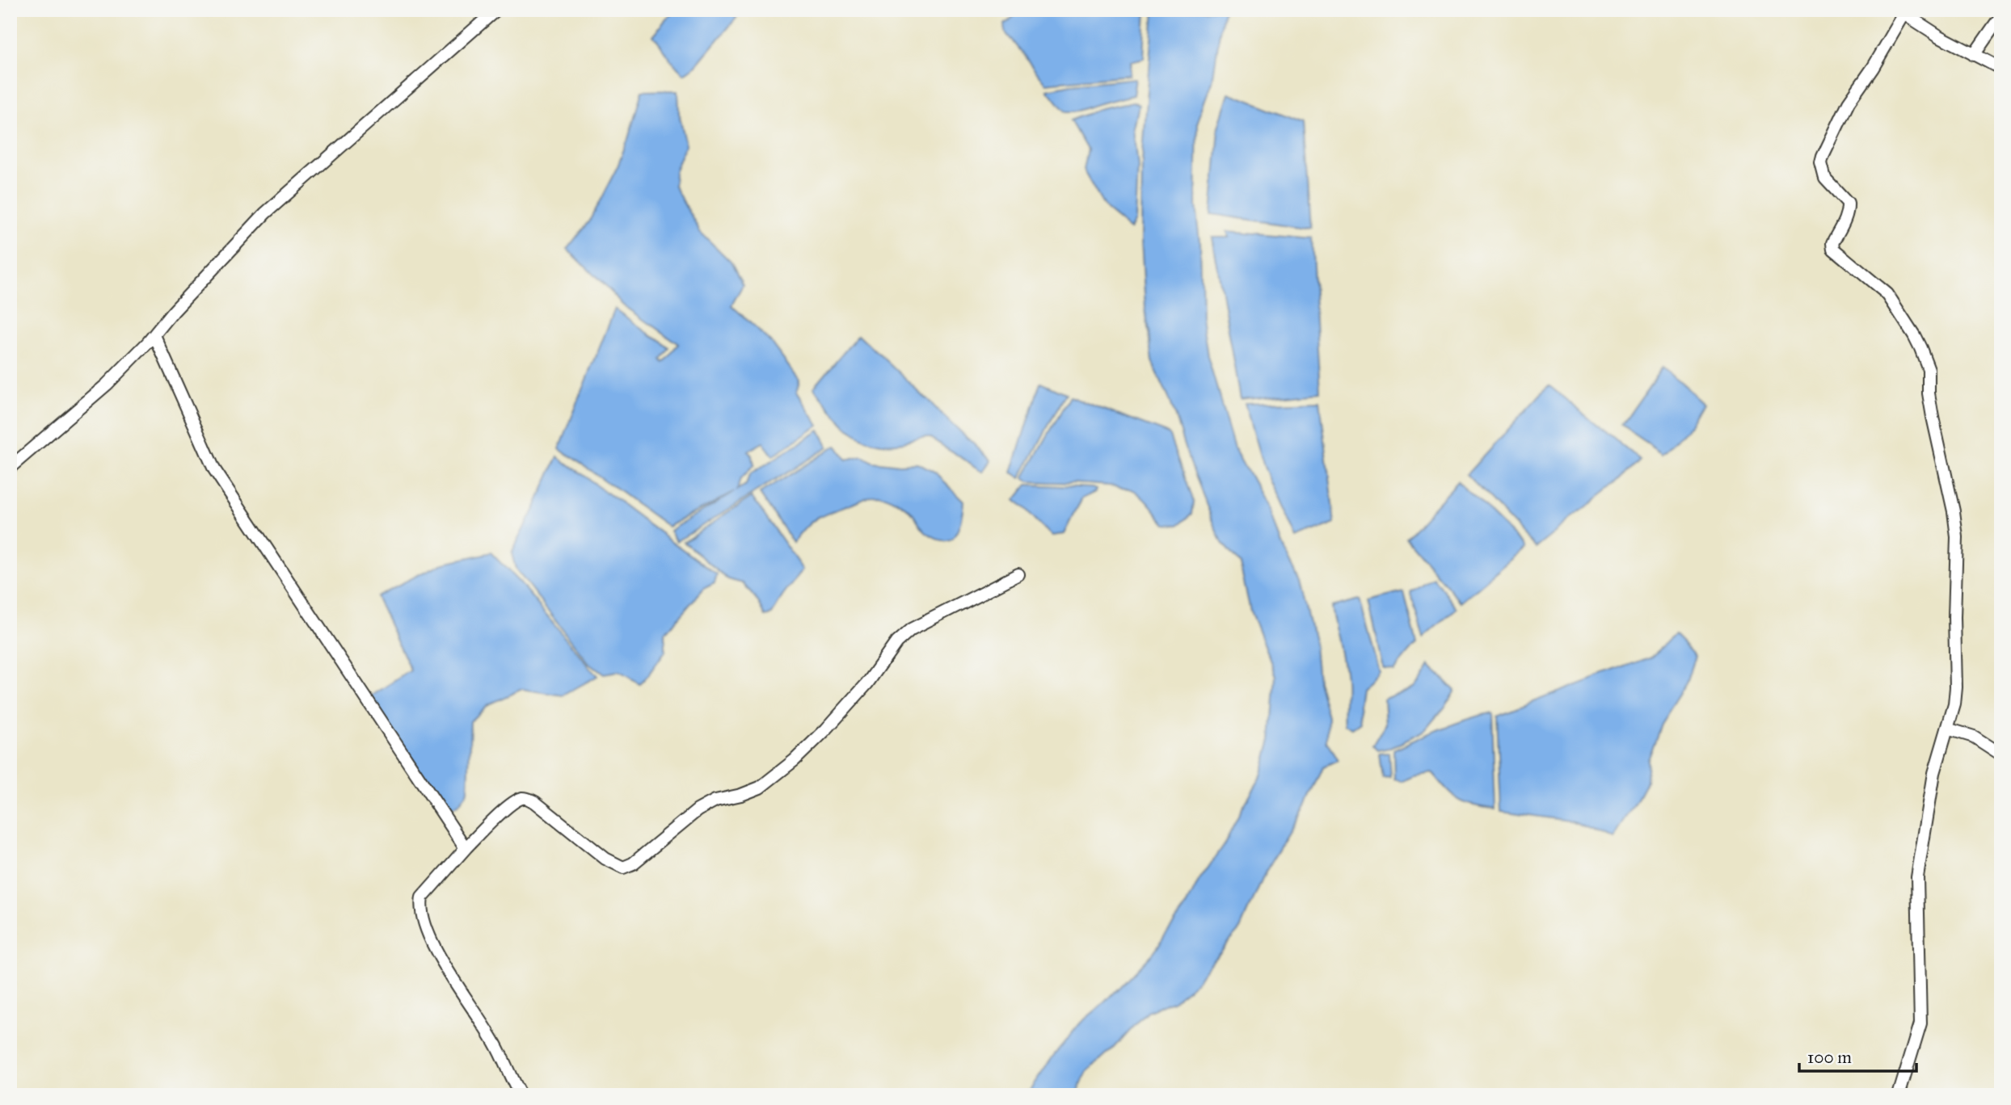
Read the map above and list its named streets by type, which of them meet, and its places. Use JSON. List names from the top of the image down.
{
  "scale_bar": "100 m"
}
